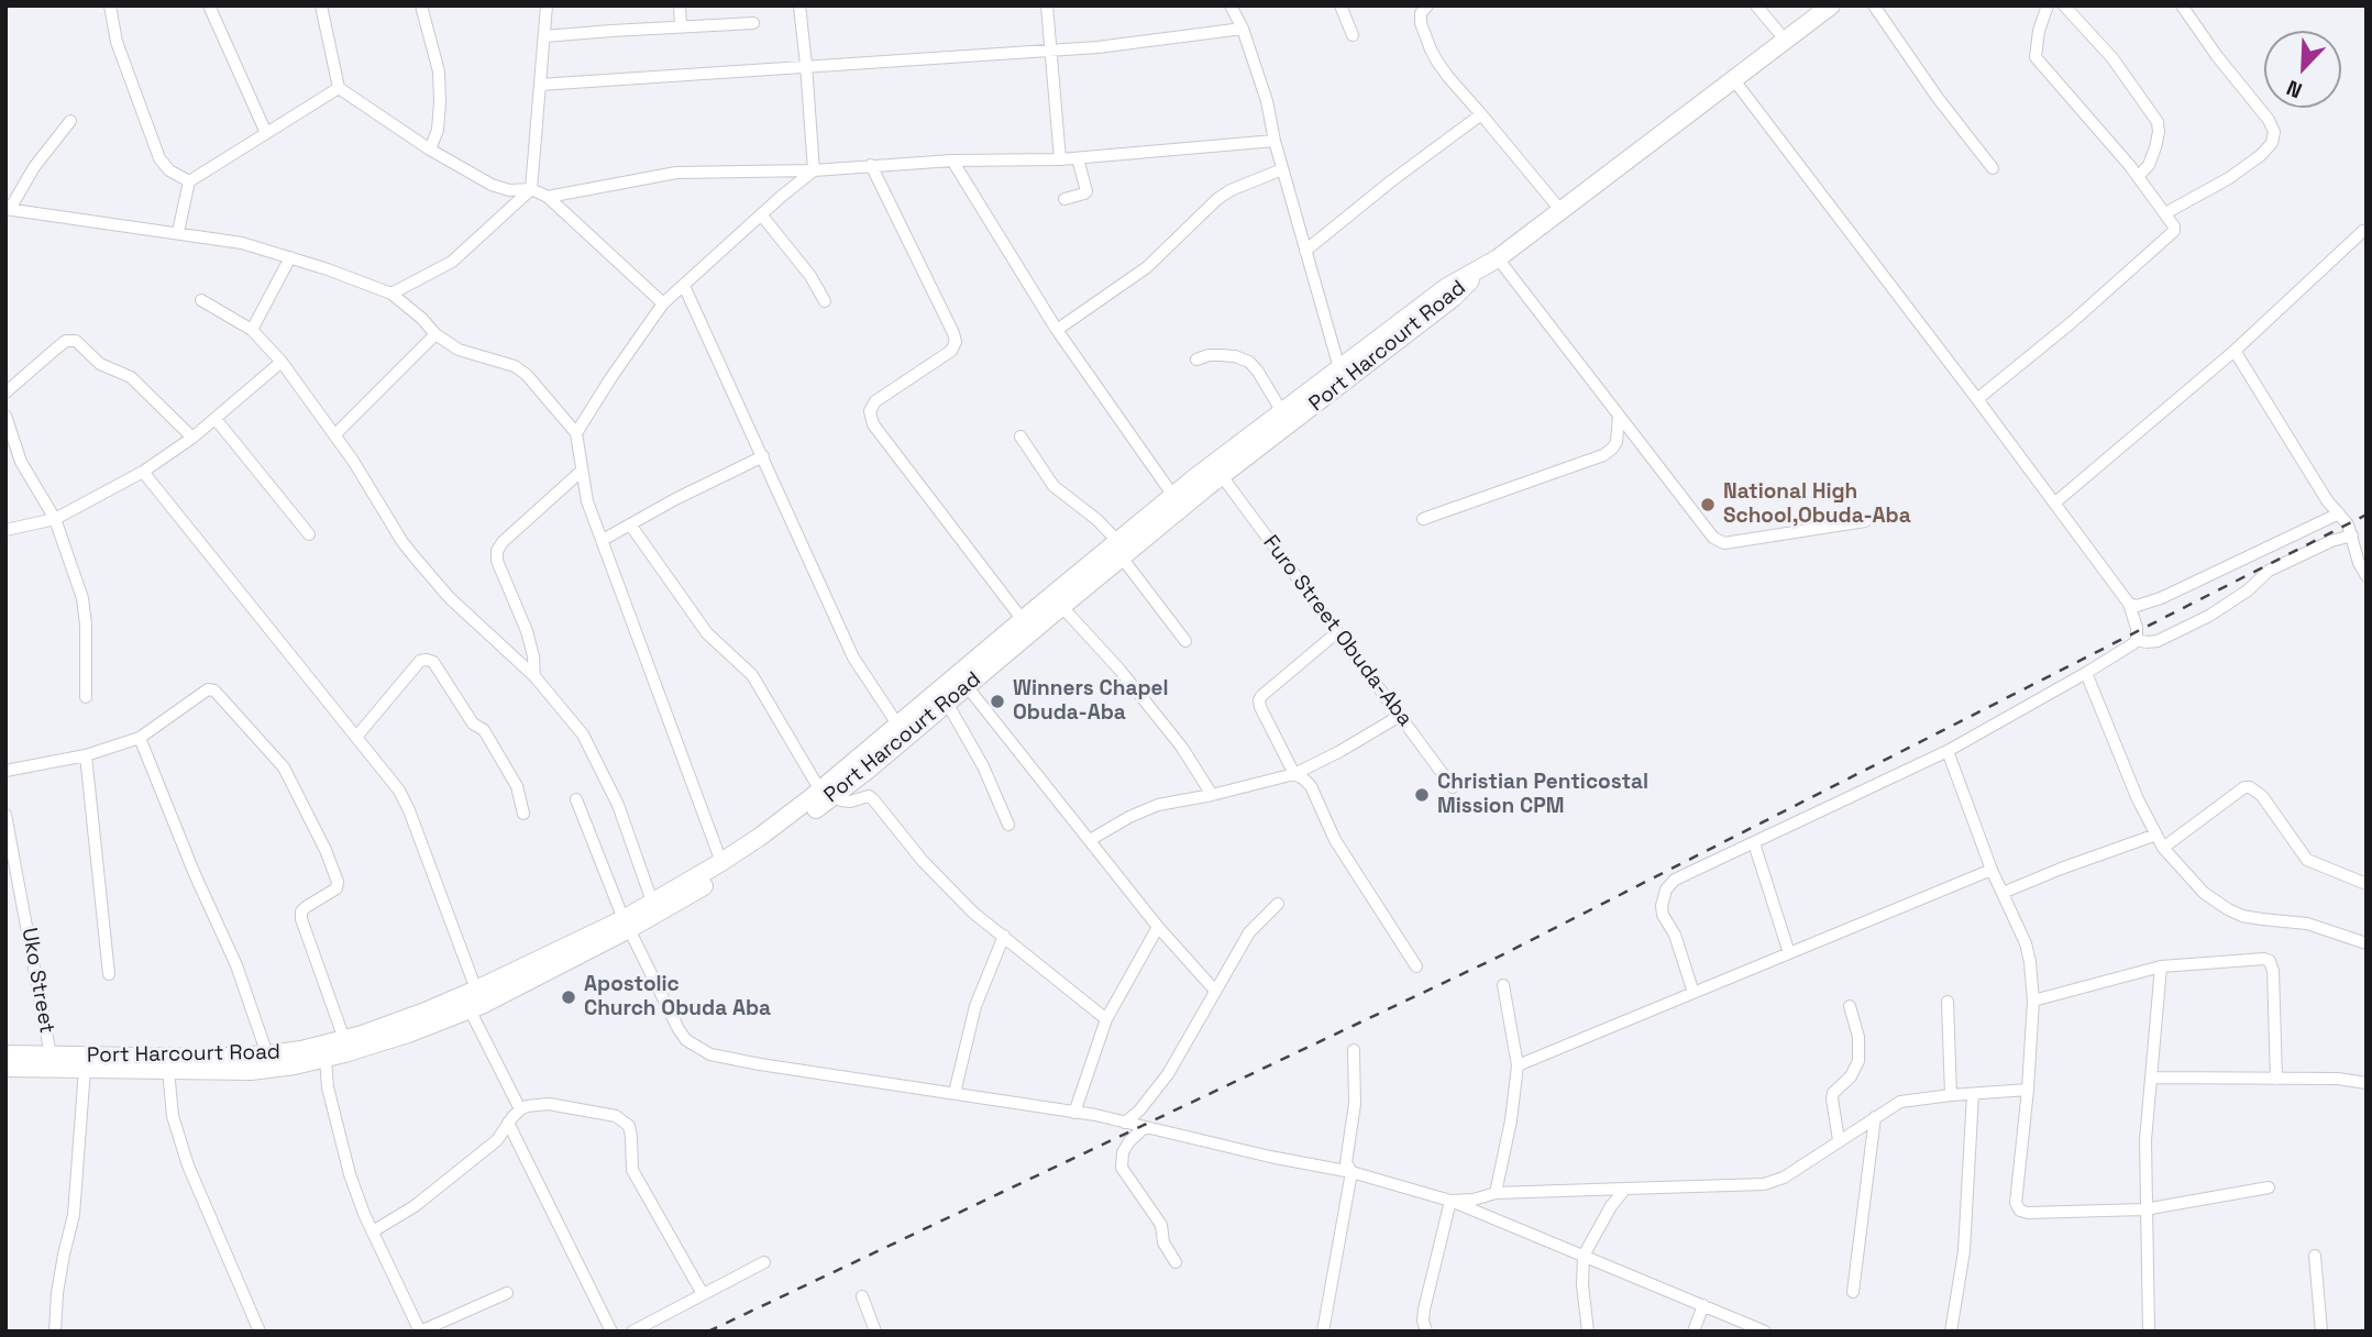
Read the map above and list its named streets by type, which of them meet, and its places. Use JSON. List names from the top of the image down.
{
  "streets": {
    "highway": ["Port Harcourt Road"],
    "street": ["Furo Street Obuda-Aba", "Uko Street"]
  },
  "crossings": [
    ["Port Harcourt Road", "Furo Street Obuda-Aba"],
    ["Port Harcourt Road", "Uko Street"]
  ],
  "places": [
    "National High School,Obuda-Aba",
    "Winners Chapel Obuda-Aba",
    "Christian Penticostal Mission CPM",
    "Apostolic Church Obuda Aba"
  ],
  "north": "bottom left"
}
